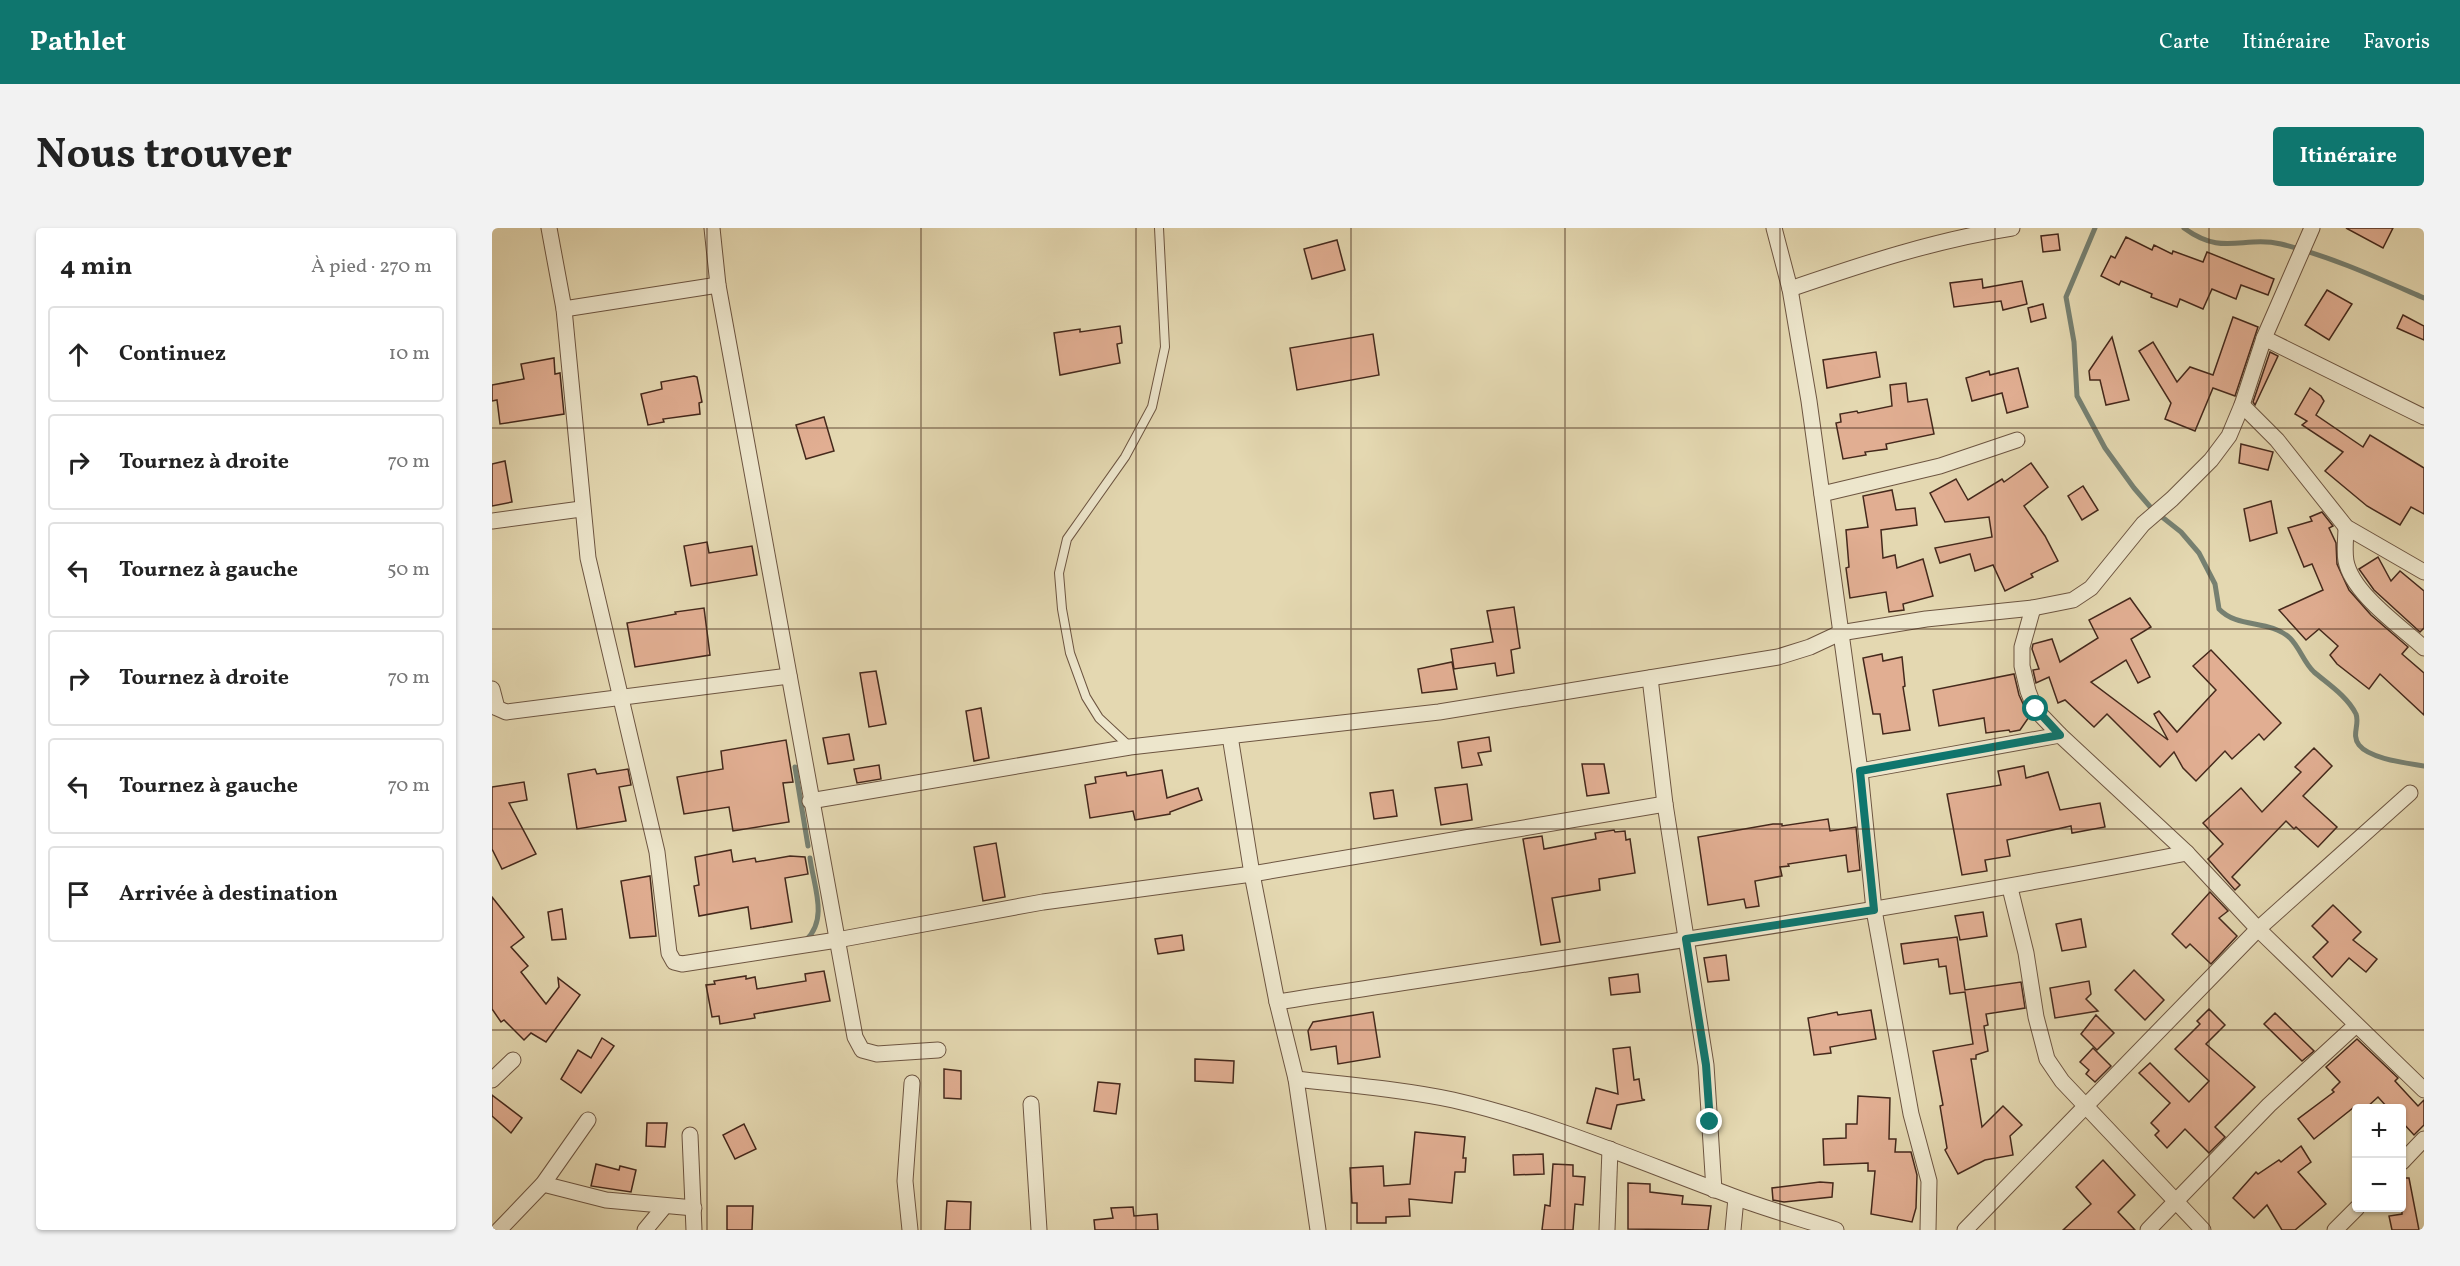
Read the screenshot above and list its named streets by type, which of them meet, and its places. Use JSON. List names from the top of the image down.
{
  "page": {
    "header": "Pathlet",
    "nav": ["Carte", "Itinéraire", "Favoris"],
    "title": "Nous trouver",
    "buttons": "Itinéraire",
    "heading": ["4 min", "À pied · 270 m"],
    "list": [
      ["Continuez", "10 m"],
      ["Tournez à droite", "70 m"],
      ["Tournez à gauche", "50 m"],
      ["Tournez à droite", "70 m"],
      ["Tournez à gauche", "70 m"],
      "Arrivée à destination"
    ],
    "map_buttons": ["+", "−"]
  }
}
